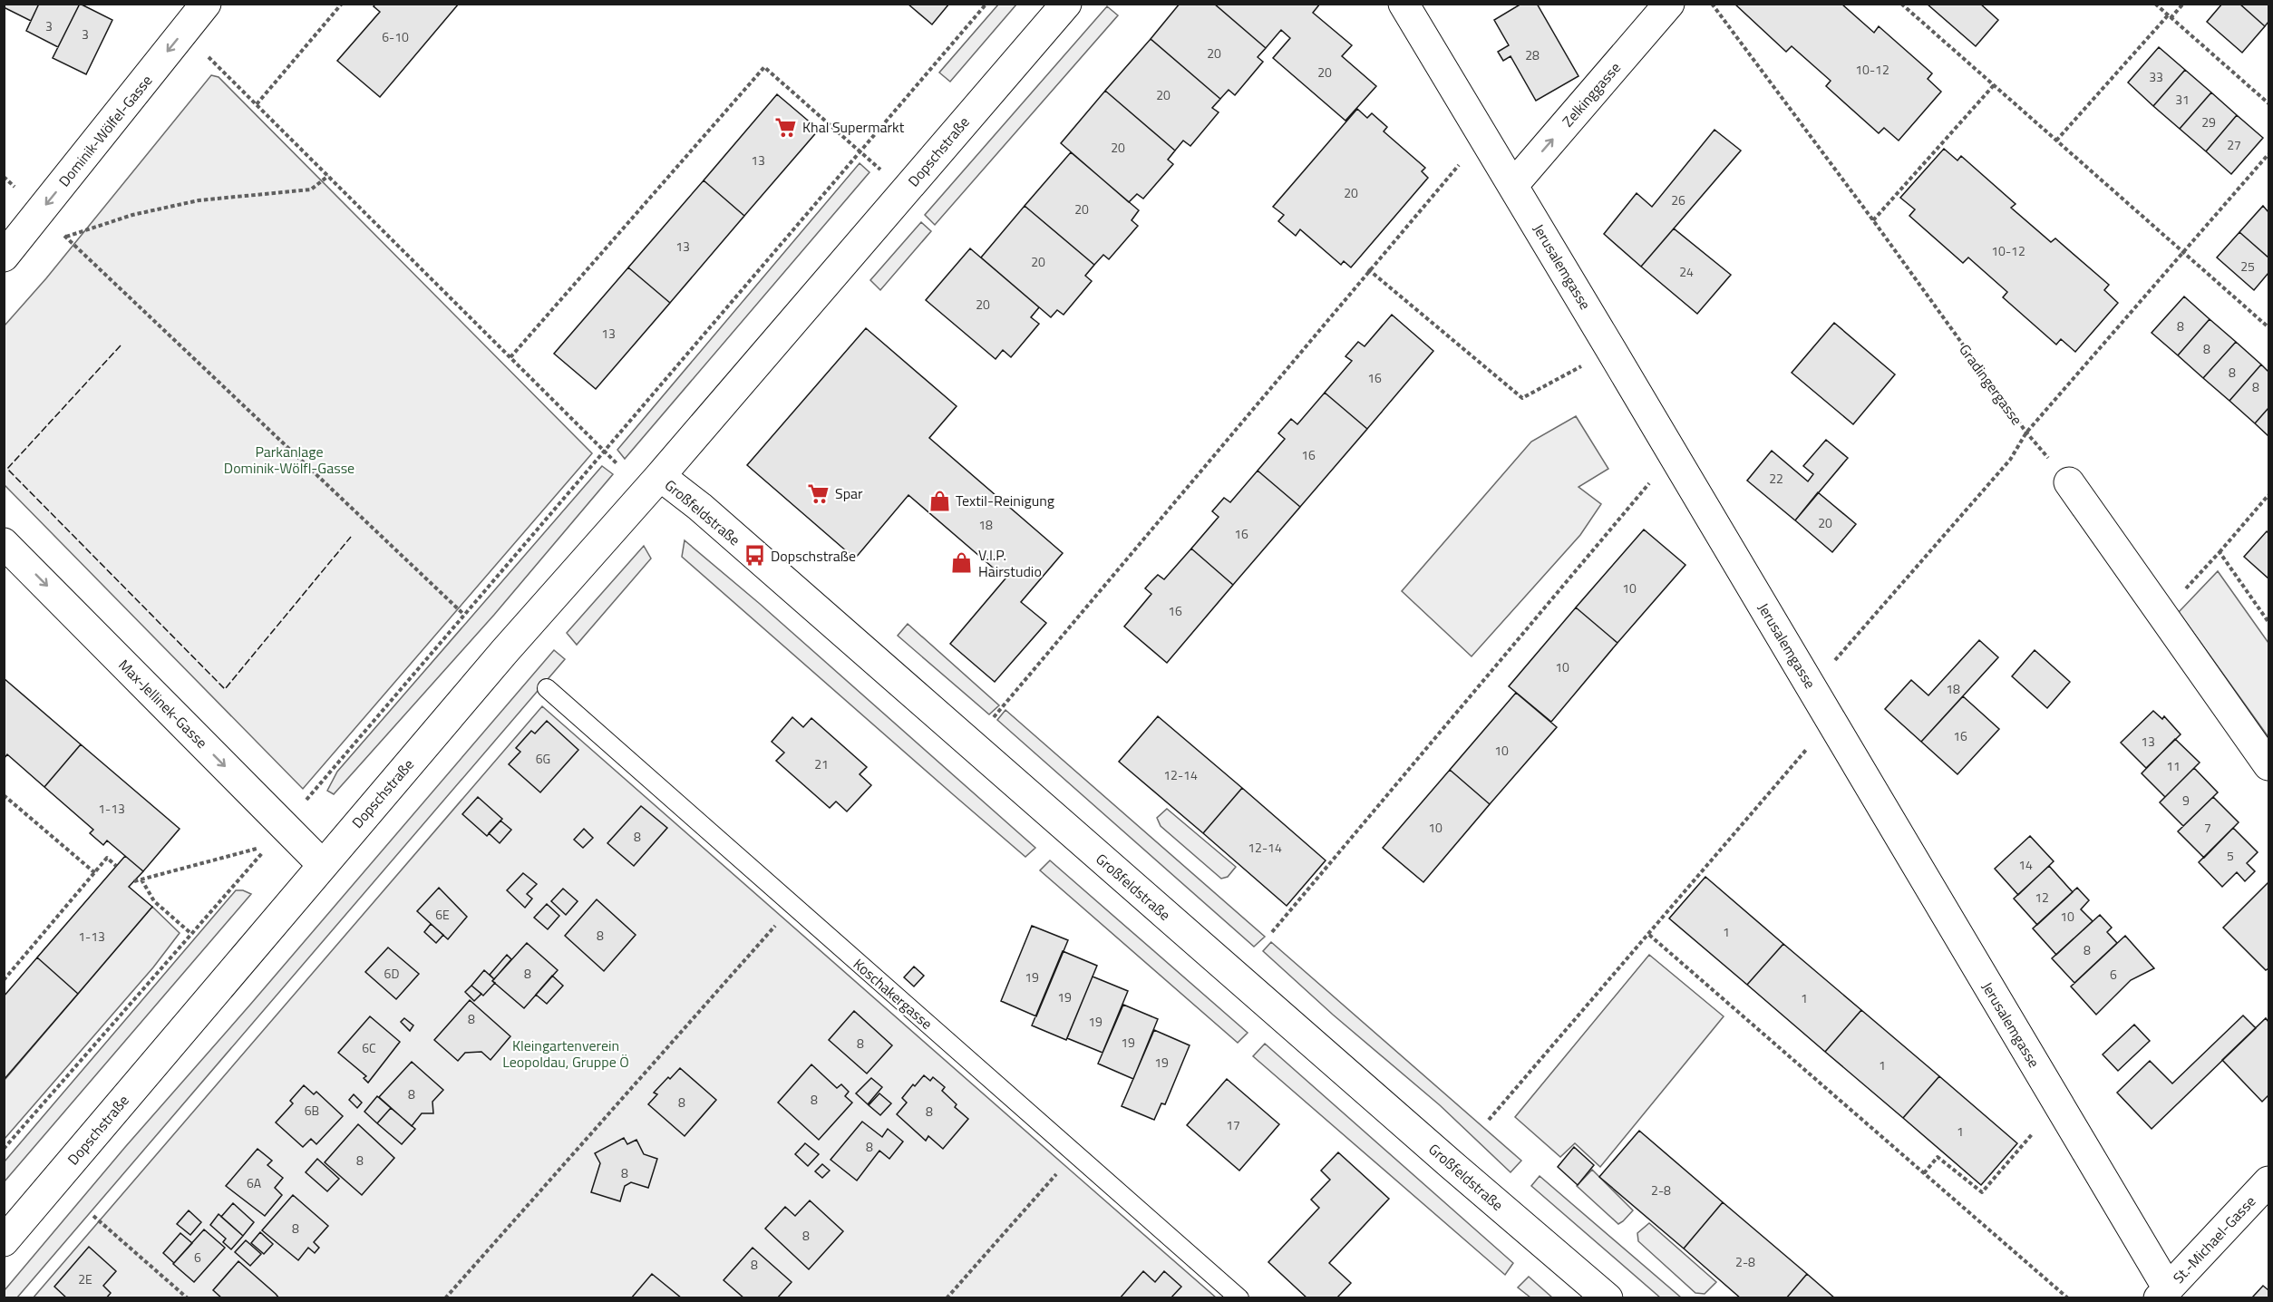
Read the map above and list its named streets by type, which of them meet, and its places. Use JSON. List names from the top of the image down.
{
  "streets": {
    "street": [
      "Zelkinggasse",
      "Dominik-Wölfel-Gasse",
      "Dopschstraße",
      "Jerusalemgasse",
      "Großfeldstraße",
      "Max-Jellinek-Gasse",
      "St.-Michael-Gasse"
    ],
    "lane": ["Koschakergasse"],
    "path": ["Gradingergasse"]
  },
  "crossings": [
    ["Zelkinggasse", "Jerusalemgasse"],
    ["Dopschstraße", "Großfeldstraße"],
    ["Dopschstraße", "Max-Jellinek-Gasse"],
    ["Jerusalemgasse", "St.-Michael-Gasse"]
  ],
  "one_way": ["Zelkinggasse", "Dominik-Wölfel-Gasse", "Max-Jellinek-Gasse"],
  "parks": ["Parkanlage Dominik-Wölfl-Gasse", "Kleingartenverein Leopoldau, Gruppe Ö"],
  "places": {
    "supermarket": ["Khal Supermarkt", "Spar"],
    "shop": ["Textil-Reinigung", "V.I.P. Hairstudio"],
    "bus stop": ["Dopschstraße"]
  },
  "house_numbers": [
    "3",
    "3",
    "6-10",
    "20",
    "28",
    "10-12",
    "20",
    "33",
    "20",
    "31",
    "29",
    "27",
    "20",
    "13",
    "20",
    "26",
    "20",
    "13",
    "10-12",
    "20",
    "25",
    "24",
    "20",
    "8",
    "13",
    "8",
    "8",
    "16",
    "8",
    "16",
    "22",
    "20",
    "18",
    "16",
    "10",
    "16",
    "10",
    "18",
    "16",
    "13",
    "10",
    "6G",
    "21",
    "11",
    "12-14",
    "9",
    "1-13",
    "10",
    "7",
    "8",
    "12-14",
    "5",
    "14",
    "12",
    "6E",
    "10",
    "1",
    "8",
    "1-13",
    "8",
    "6D",
    "8",
    "6",
    "19",
    "19",
    "1",
    "8",
    "19",
    "19",
    "8",
    "6C",
    "19",
    "1",
    "8",
    "8",
    "8",
    "6B",
    "8",
    "17",
    "1",
    "8",
    "8",
    "8",
    "6A",
    "2-8",
    "8",
    "8",
    "6",
    "2-8",
    "8",
    "2E"
  ]
}
